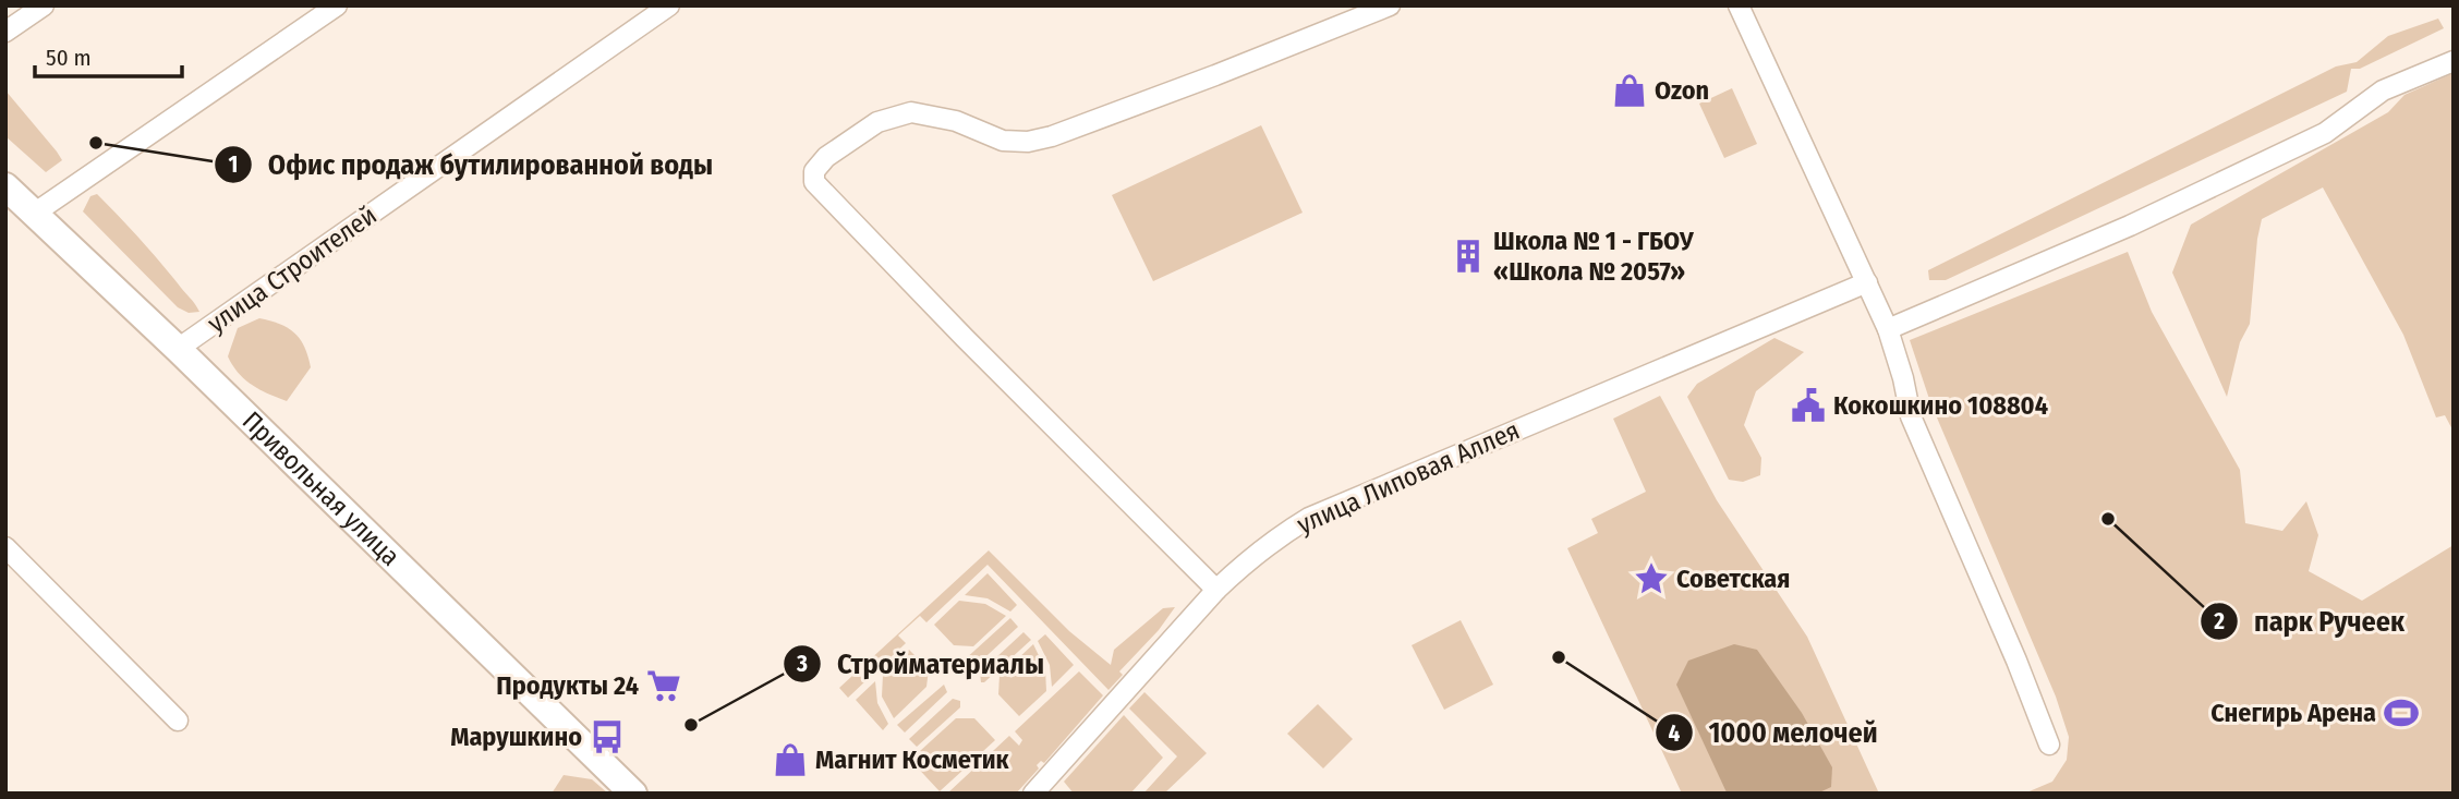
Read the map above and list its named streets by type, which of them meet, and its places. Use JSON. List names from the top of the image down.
{
  "streets": {
    "street": ["улица Строителей", "улица Липовая Аллея", "Привольная улица"]
  },
  "crossings": [
    ["улица Строителей", "Привольная улица"]
  ],
  "places": {
    "shop": ["Ozon", "Магнит Косметик"],
    "other": [
      "Офис продаж бутилированной воды",
      "парк Ручеек",
      "1000 мелочей",
      "Стройматериалы"
    ],
    "building": ["Школа № 1 - ГБОУ «Школа № 2057»"],
    "public building": ["Кокошкино 108804"],
    "place": ["Советская"],
    "supermarket": ["Продукты 24"],
    "sports": ["Снегирь Арена"],
    "bus stop": ["Марушкино"]
  },
  "scale_bar": "50 m"
}
